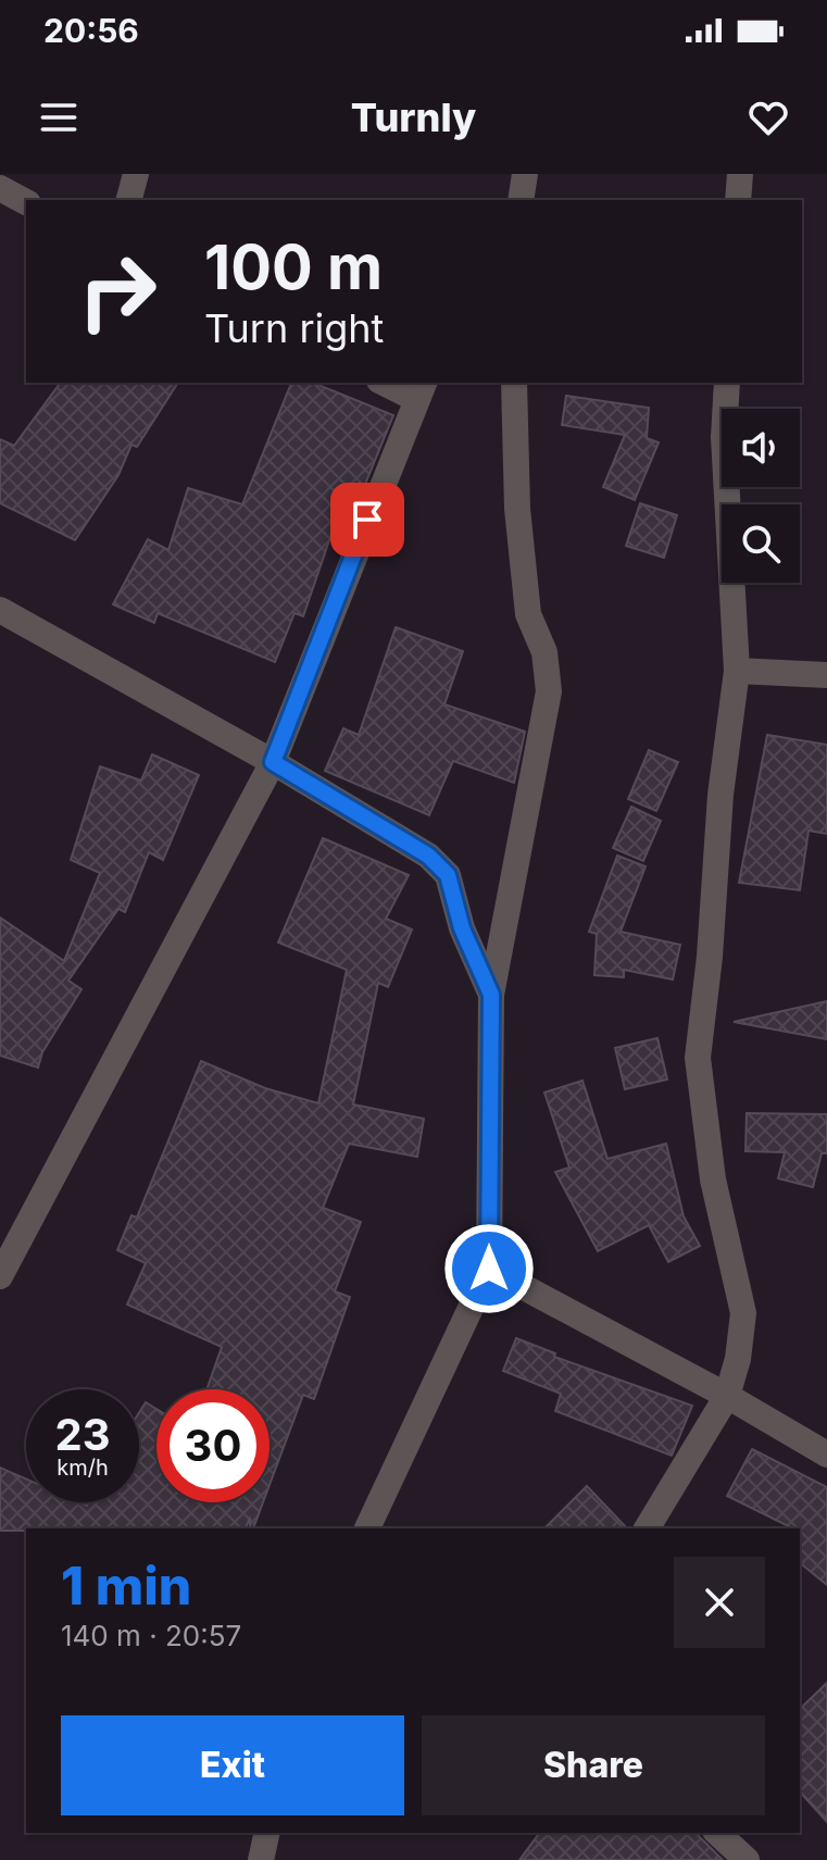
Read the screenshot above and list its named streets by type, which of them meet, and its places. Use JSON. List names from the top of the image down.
{
  "page": {
    "status": "20:56",
    "header": "Turnly",
    "turn": ["100 m", "Turn right"],
    "speed": "23 km/h",
    "limit": "30",
    "heading": ["1 min", "140 m · 20:57"],
    "buttons": ["Exit", "Share"]
  }
}
